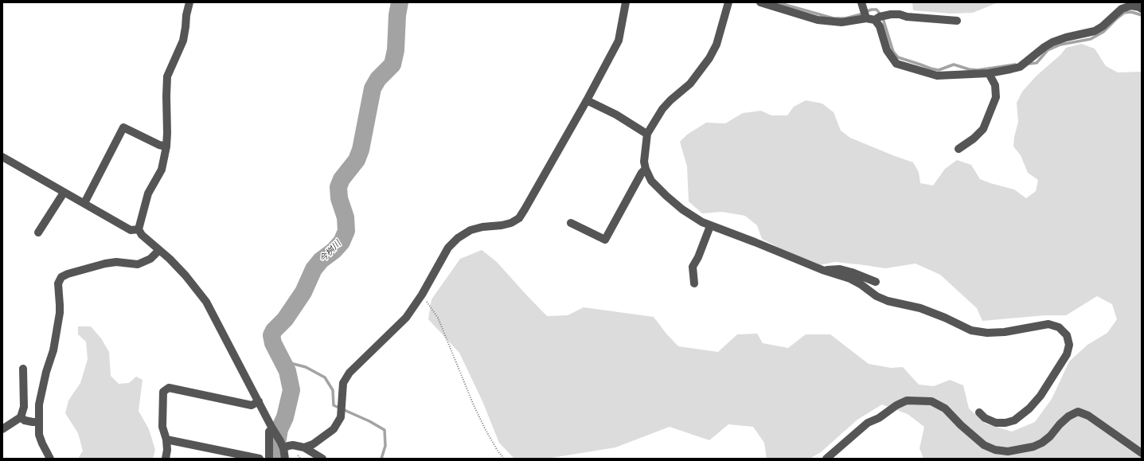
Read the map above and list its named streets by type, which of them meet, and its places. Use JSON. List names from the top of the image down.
{
  "water": ["今桝川"]
}
